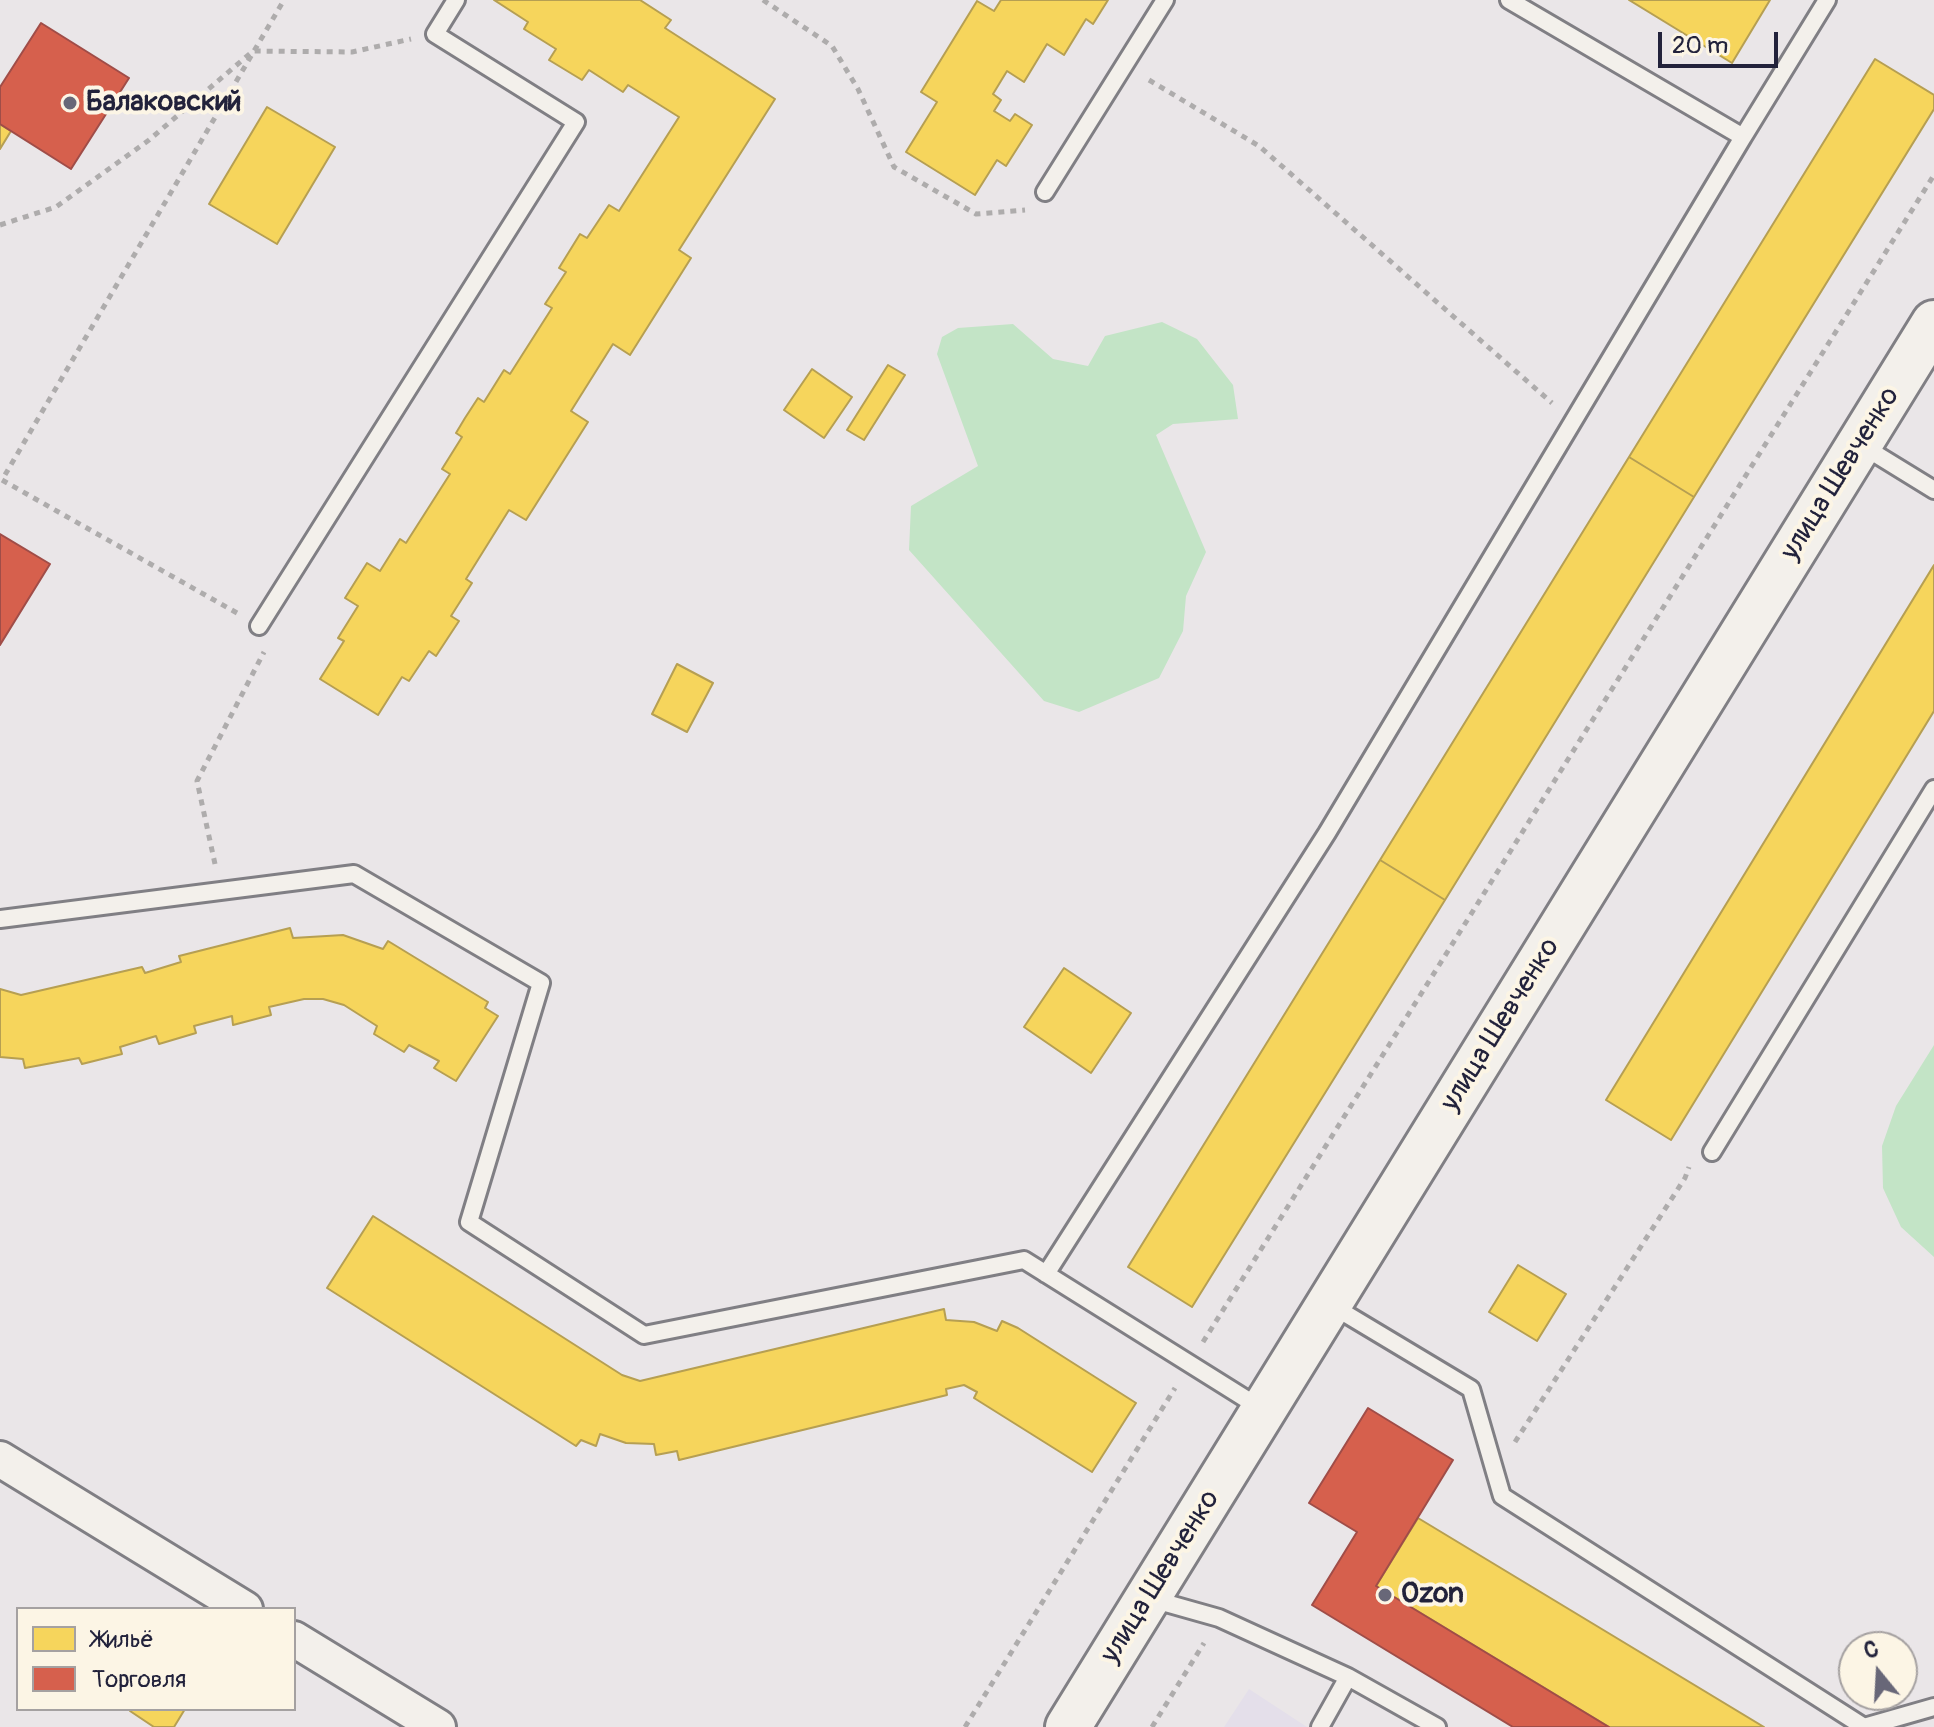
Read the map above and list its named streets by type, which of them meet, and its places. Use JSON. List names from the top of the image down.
{
  "streets": {
    "street": ["улица Шевченко"]
  },
  "places": ["Балаковский", "Ozon"],
  "legend": ["Жильё", "Торговля"],
  "scale_bar": "20 m",
  "north": "top"
}
